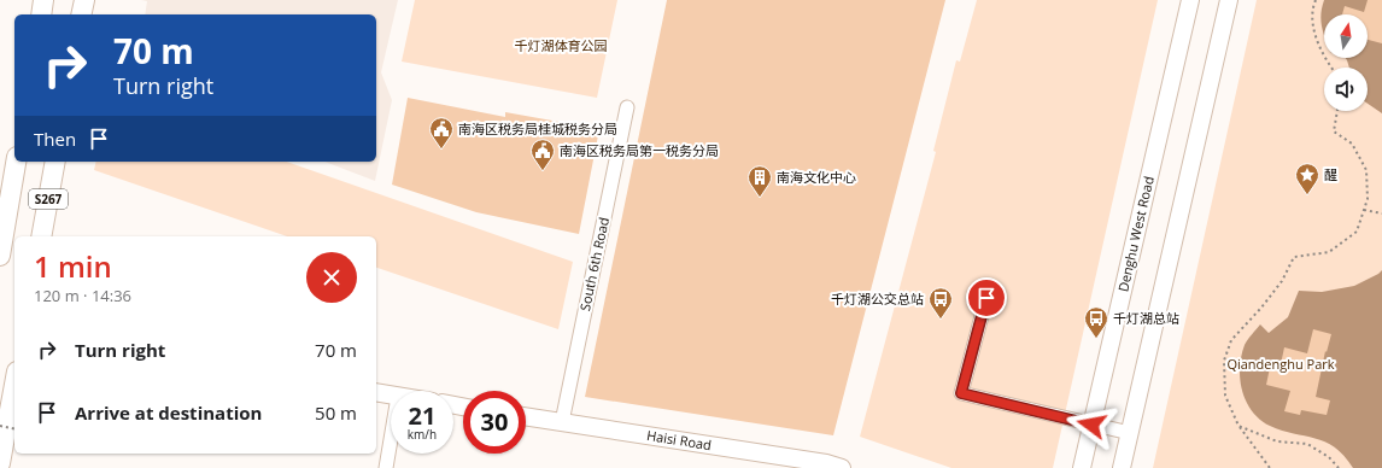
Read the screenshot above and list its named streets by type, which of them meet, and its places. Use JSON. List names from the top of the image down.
{
  "streets": {
    "highway": ["S267"],
    "main road": ["Denghu West Road", "Haisi Road"],
    "street": ["South 6th Road"]
  },
  "crossings": [
    ["South 6th Road", "Haisi Road"]
  ],
  "parks": ["千灯湖体育公园", "Qiandenghu Park"],
  "places": {
    "public building": ["南海区税务局桂城税务分局", "南海区税务局第一税务分局"],
    "place": ["醒"],
    "building": ["南海文化中心"],
    "bus stop": ["千灯湖公交总站", "千灯湖总站"]
  },
  "north": "top",
  "page": {
    "turn": ["70 m", "Turn right"],
    "then": "Then",
    "heading": ["1 min", "120 m · 14:36"],
    "list": [
      {
        "name": "Turn right",
        "value": "70 m"
      },
      {
        "name": "Arrive at destination",
        "value": "50 m"
      }
    ],
    "speed": "21 km/h",
    "limit": "30"
  }
}
